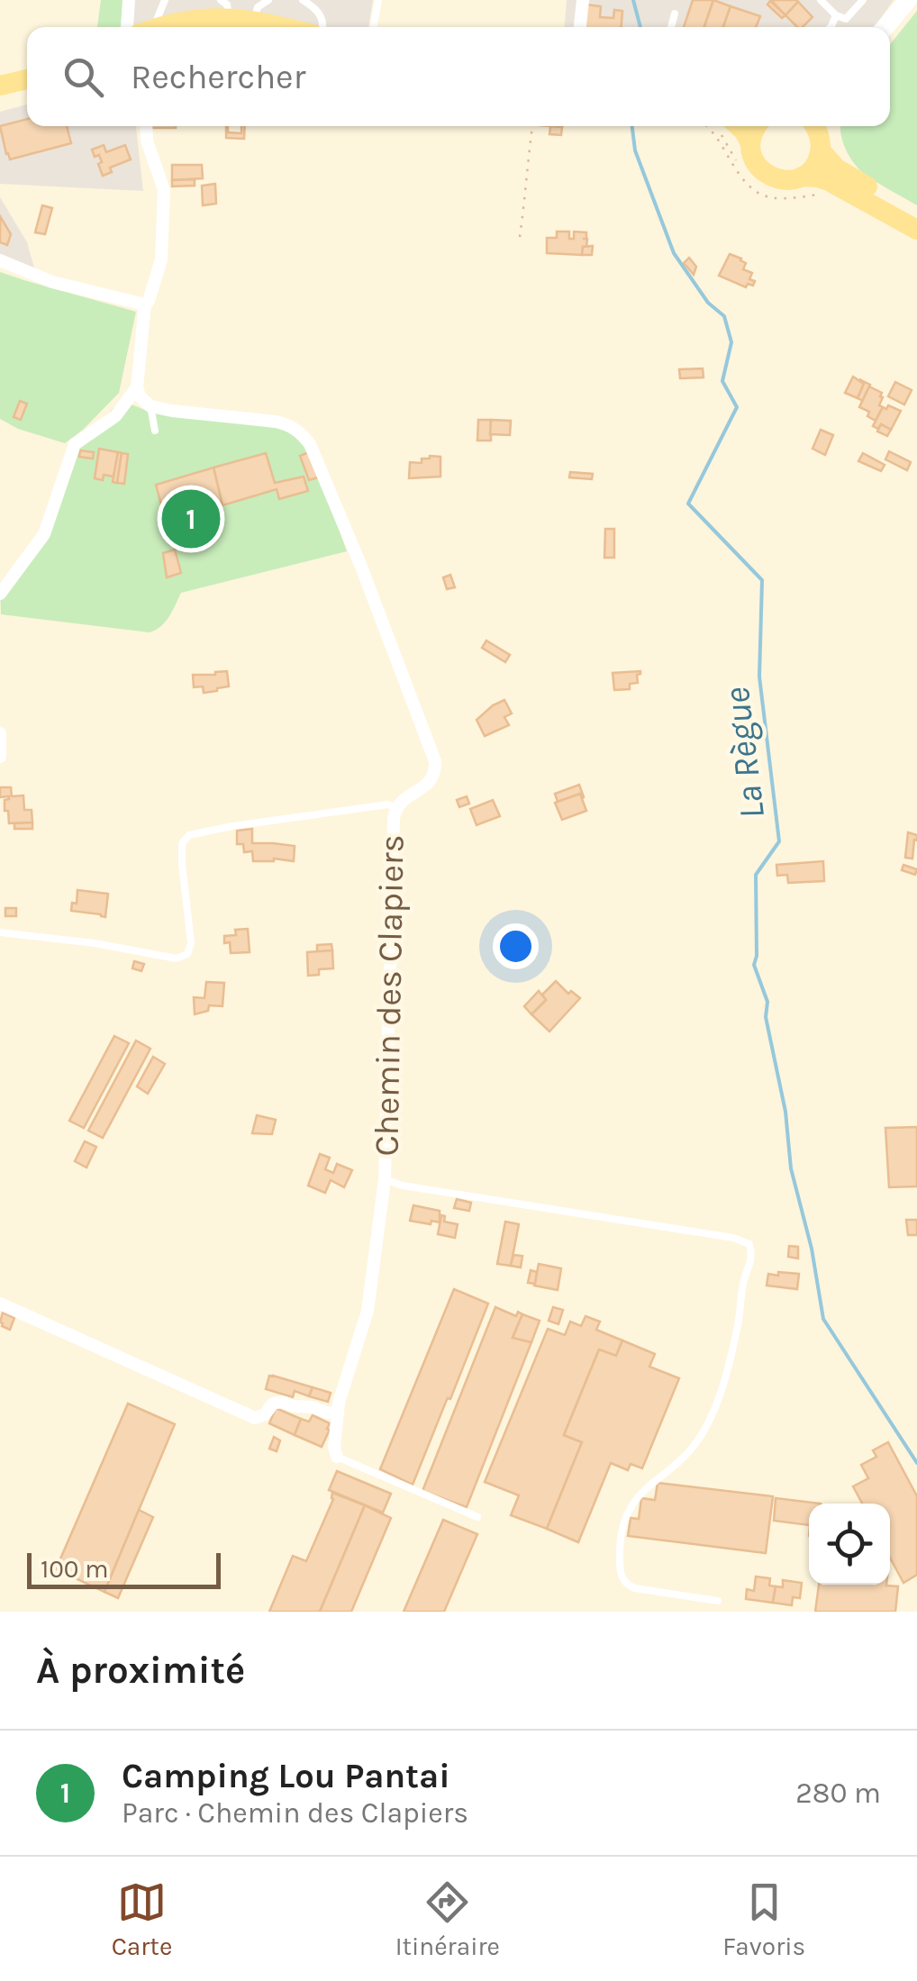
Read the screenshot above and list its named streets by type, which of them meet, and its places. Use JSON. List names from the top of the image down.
{
  "streets": {
    "street": ["Chemin des Clapiers"]
  },
  "water": ["La Règue"],
  "scale_bar": "100 m",
  "page": {
    "search": "Rechercher",
    "pins": "1",
    "scale": "100 m",
    "heading": "À proximité",
    "list": [
      {
        "mark": "1",
        "name": "Camping Lou Pantai",
        "note": "Parc · Chemin des Clapiers",
        "value": "280 m"
      }
    ],
    "nav": ["Carte", "Itinéraire", "Favoris"]
  }
}
